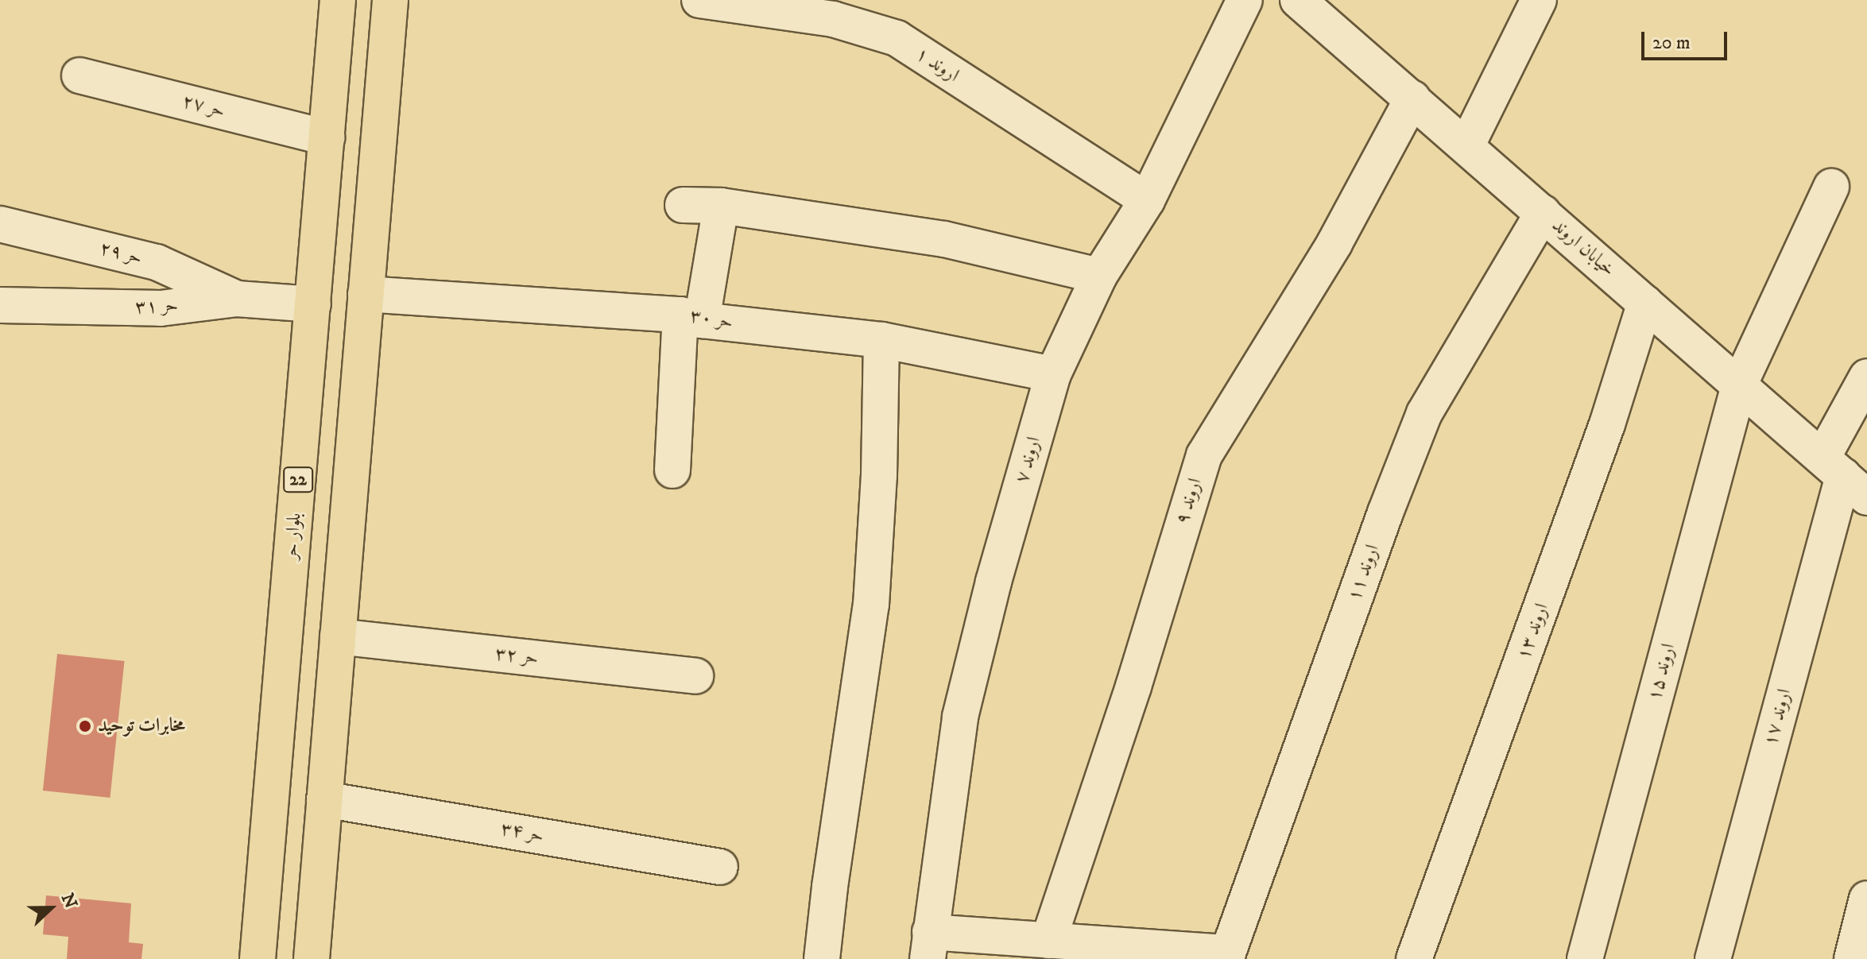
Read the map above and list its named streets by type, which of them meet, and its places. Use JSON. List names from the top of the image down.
{
  "streets": {
    "main road": ["22", "بلوار حر"],
    "street": [
      "اروند ۱",
      "حر ۲۷",
      "خیابان اروند",
      "حر ۲۹",
      "حر ۳۱",
      "حر ۳۰",
      "اروند ۷",
      "اروند ۹",
      "اروند ۱۱",
      "اروند ۱۳",
      "حر ۳۲",
      "اروند ۱۵",
      "اروند ۱۷",
      "حر ۳۴"
    ]
  },
  "crossings": [
    ["اروند ۱", "اروند ۷"],
    ["حر ۲۷", "بلوار حر"],
    ["خیابان اروند", "اروند ۹"],
    ["خیابان اروند", "اروند ۱۱"],
    ["خیابان اروند", "اروند ۱۳"],
    ["خیابان اروند", "اروند ۱۵"],
    ["خیابان اروند", "اروند ۱۷"],
    ["حر ۲۹", "حر ۳۱"],
    ["حر ۳۱", "بلوار حر"],
    ["حر ۳۰", "اروند ۷"],
    ["اروند ۹", "اروند ۱۱"]
  ],
  "places": ["مخابرات توحید"],
  "scale_bar": "20 m",
  "north": "right"
}
